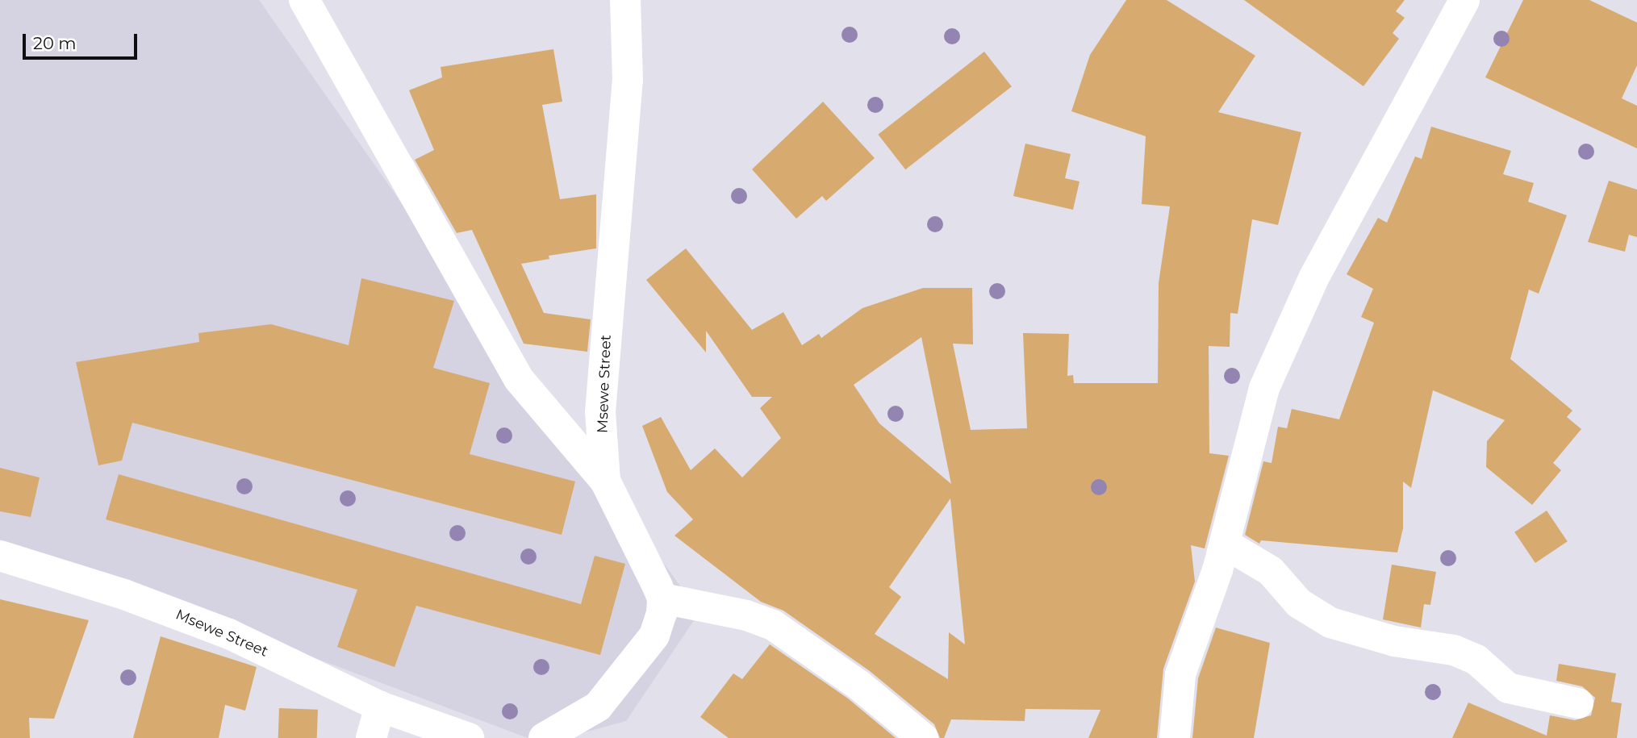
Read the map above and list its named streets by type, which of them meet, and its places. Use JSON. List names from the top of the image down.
{
  "streets": {
    "street": ["Msewe Street"]
  },
  "scale_bar": "20 m"
}
